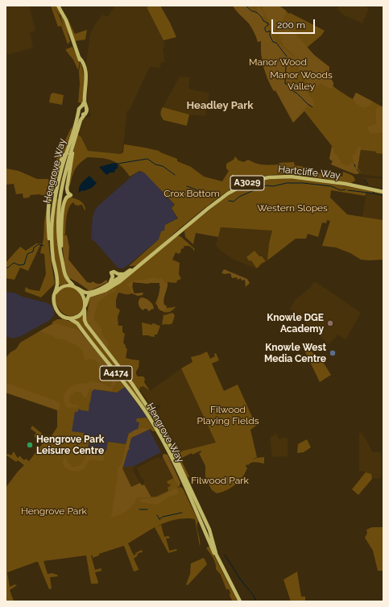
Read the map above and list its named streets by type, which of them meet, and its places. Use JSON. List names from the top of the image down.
{
  "streets": {
    "highway": [
      "Hengrove Way",
      "Hartcliffe Way",
      "A3029",
      "A4174"
    ]
  },
  "crossings": [
    ["Hengrove Way", "Hartcliffe Way"],
    ["Hengrove Way", "A4174"],
    ["Hartcliffe Way", "A4174"]
  ],
  "districts": ["Headley Park"],
  "parks": [
    "Manor Wood",
    "Manor Woods Valley",
    "Crox Bottom",
    "Western Slopes",
    "Filwood Playing Fields",
    "Filwood Park",
    "Hengrove Park"
  ],
  "places": ["Knowle DGE Academy", "Knowle West Media Centre", "Hengrove Park Leisure Centre"],
  "scale_bar": "200 m"
}
